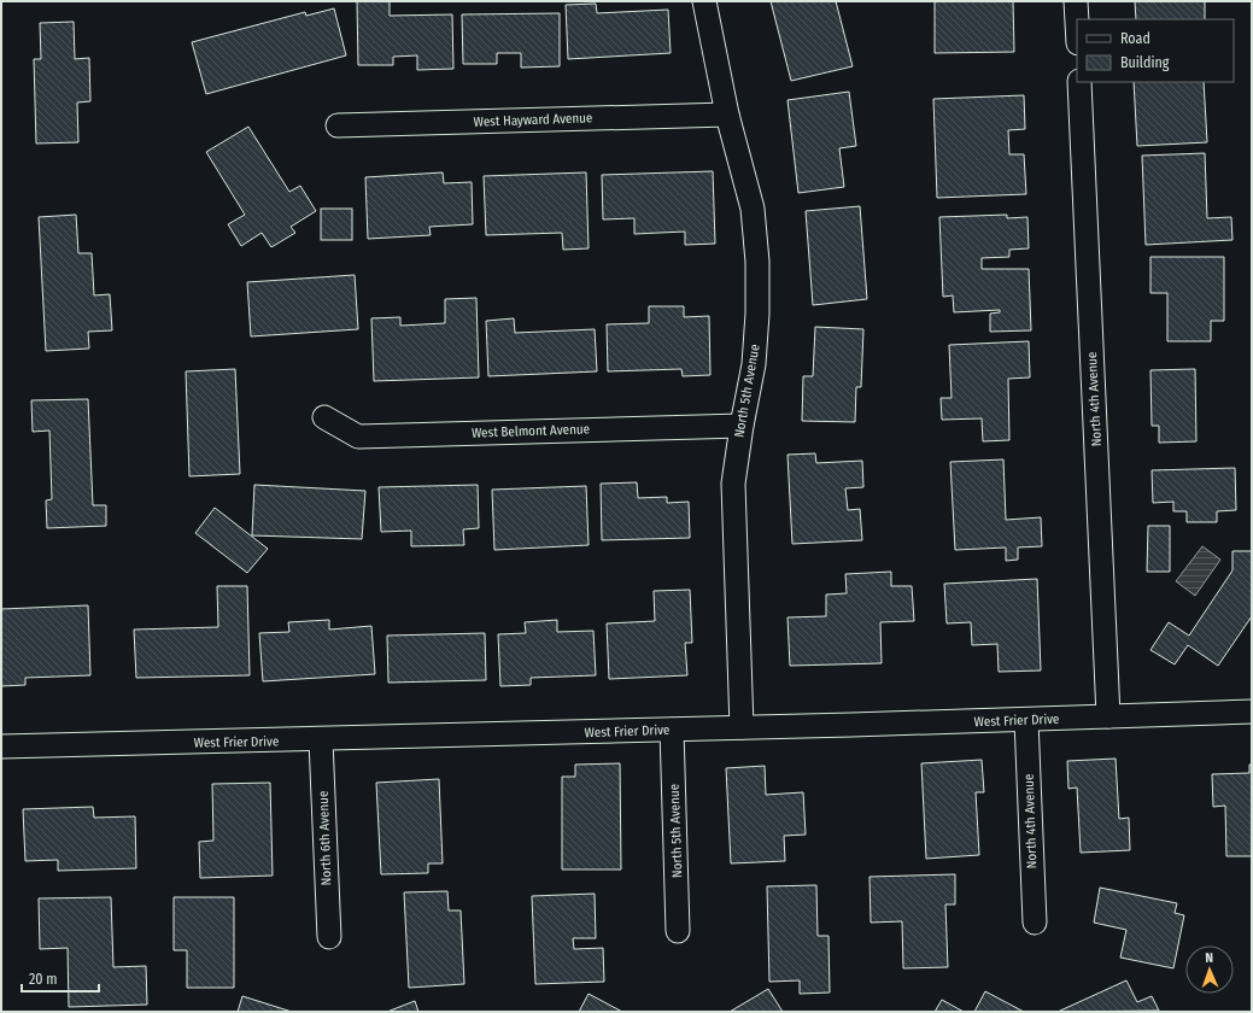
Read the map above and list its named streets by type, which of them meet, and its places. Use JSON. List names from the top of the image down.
{
  "streets": {
    "street": [
      "West Hayward Avenue",
      "North 5th Avenue",
      "North 4th Avenue",
      "West Belmont Avenue",
      "West Frier Drive",
      "North 6th Avenue"
    ]
  },
  "crossings": [
    ["West Hayward Avenue", "North 5th Avenue"],
    ["North 5th Avenue", "West Belmont Avenue"],
    ["North 5th Avenue", "West Frier Drive"],
    ["North 4th Avenue", "West Frier Drive"],
    ["West Frier Drive", "North 6th Avenue"]
  ],
  "legend": ["Road", "Building"],
  "scale_bar": "20 m",
  "north": "top"
}
